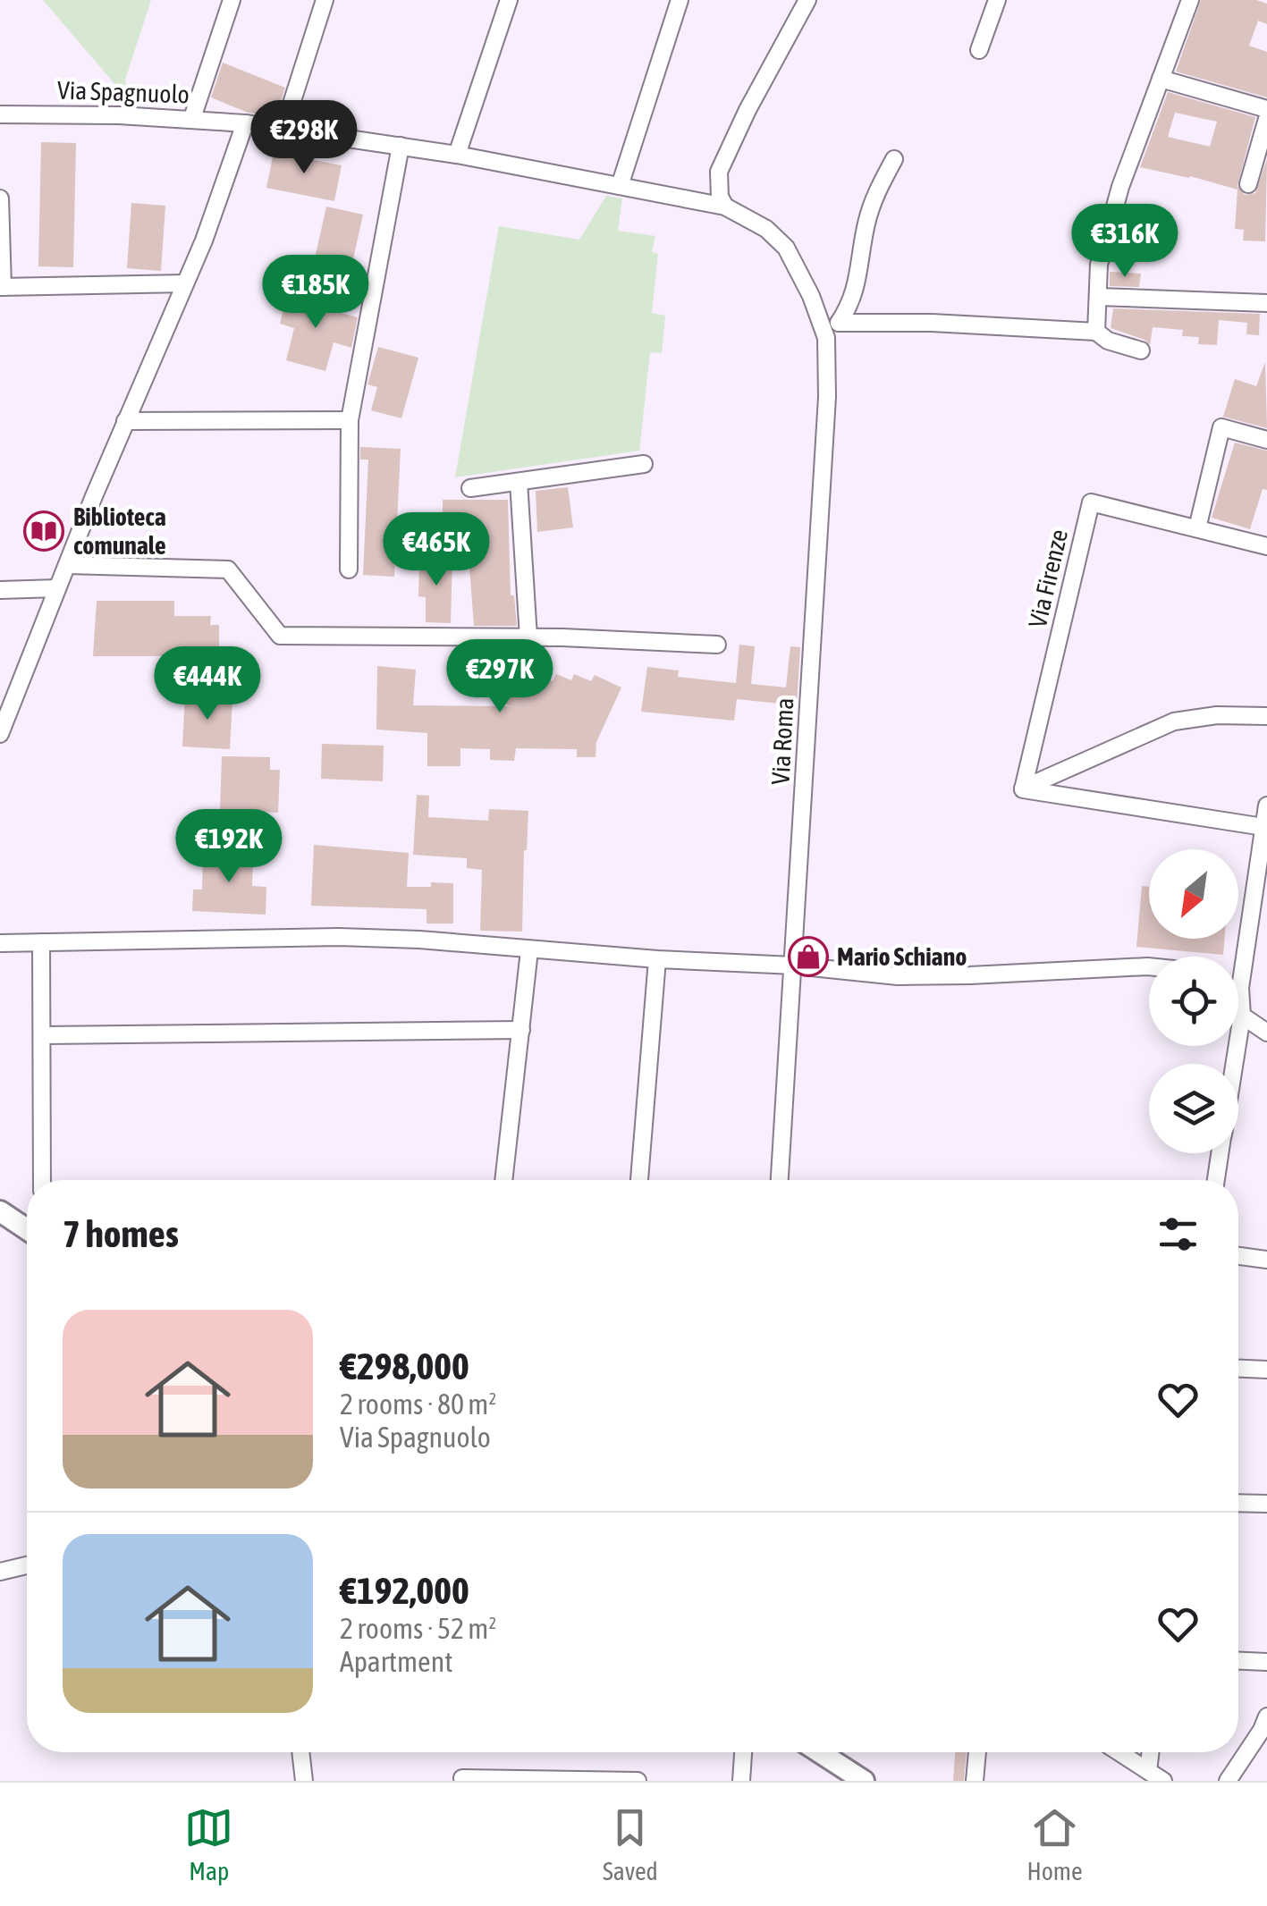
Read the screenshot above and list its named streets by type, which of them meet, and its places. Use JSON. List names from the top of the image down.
{
  "streets": {
    "street": ["Via Spagnuolo", "Via Firenze", "Via Roma"]
  },
  "crossings": [
    ["Via Spagnuolo", "Via Roma"]
  ],
  "places": {
    "library": ["Biblioteca comunale"],
    "shop": ["Mario Schiano"]
  },
  "north": "bottom left",
  "page": {
    "price": [
      "€298K",
      "€316K",
      "€185K",
      "€465K",
      "€297K",
      "€444K",
      "€192K"
    ],
    "heading": "7 homes",
    "list": [
      {
        "name": "€298,000",
        "note": "2 rooms · 80 m² · Via Spagnuolo"
      },
      {
        "name": "€192,000",
        "note": "2 rooms · 52 m² · Apartment"
      }
    ],
    "tabs": ["Map", "Saved", "Home"]
  }
}
